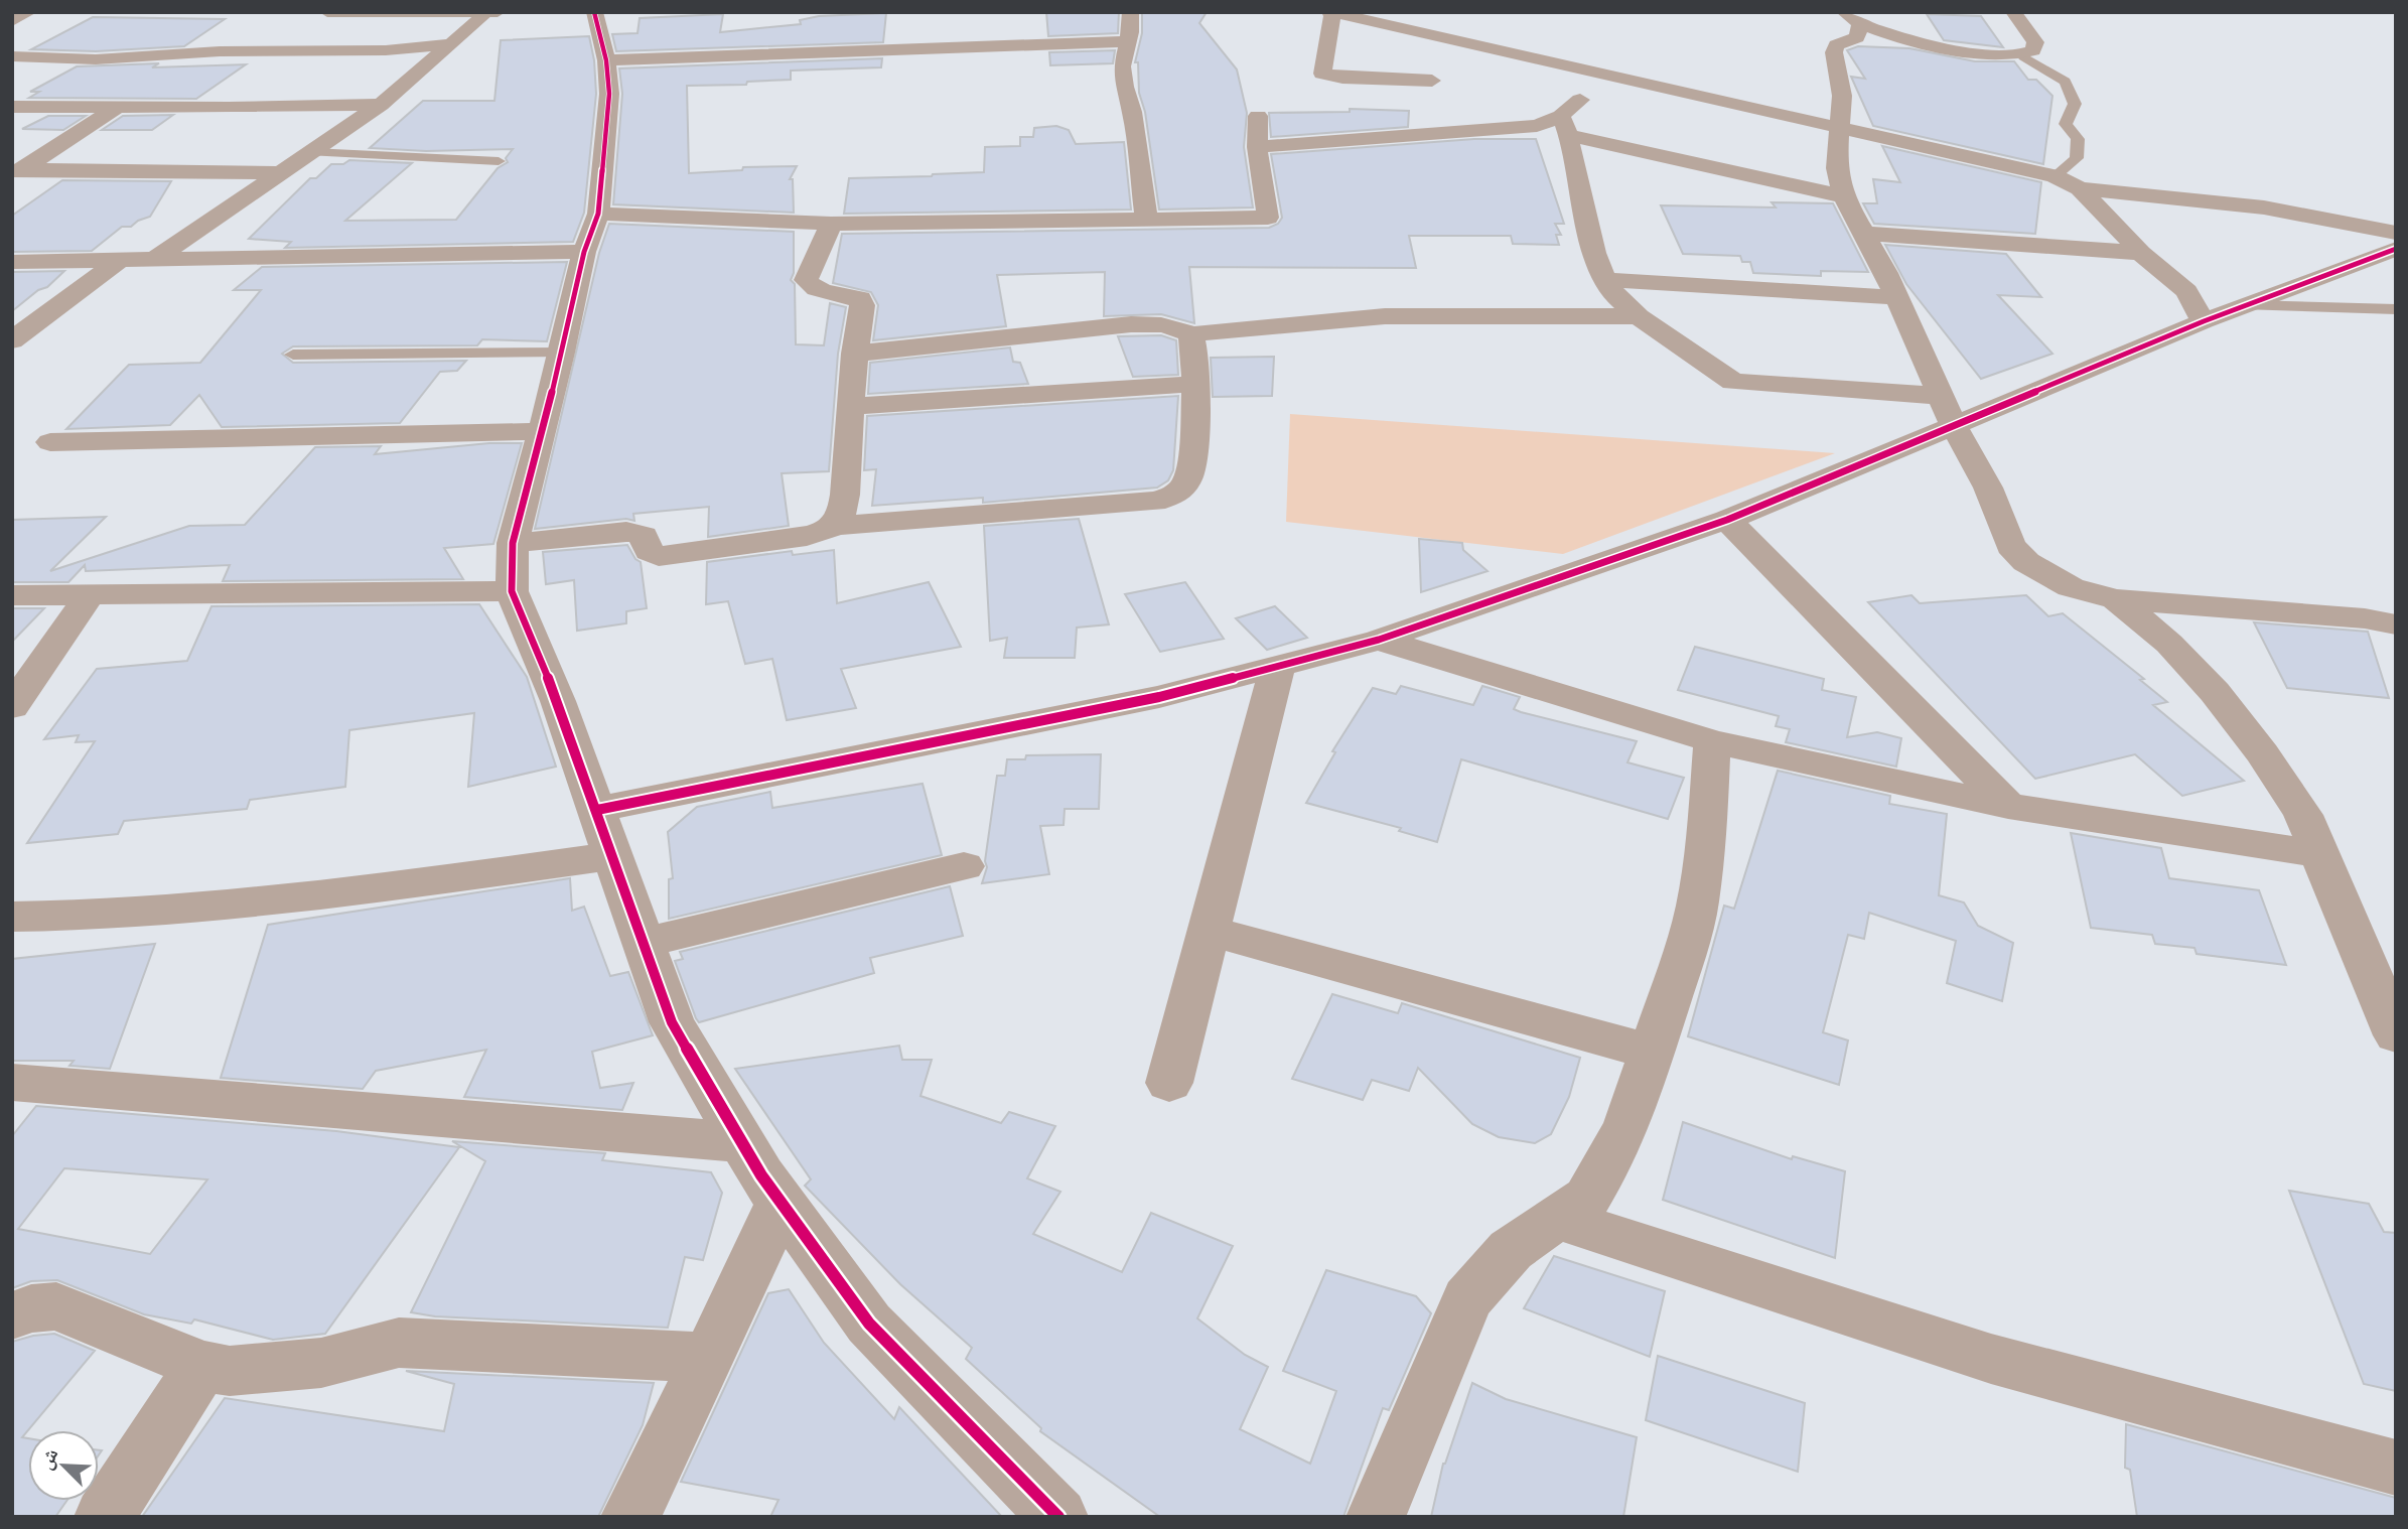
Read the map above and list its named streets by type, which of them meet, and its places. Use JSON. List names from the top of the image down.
{
  "north": "top left"
}
